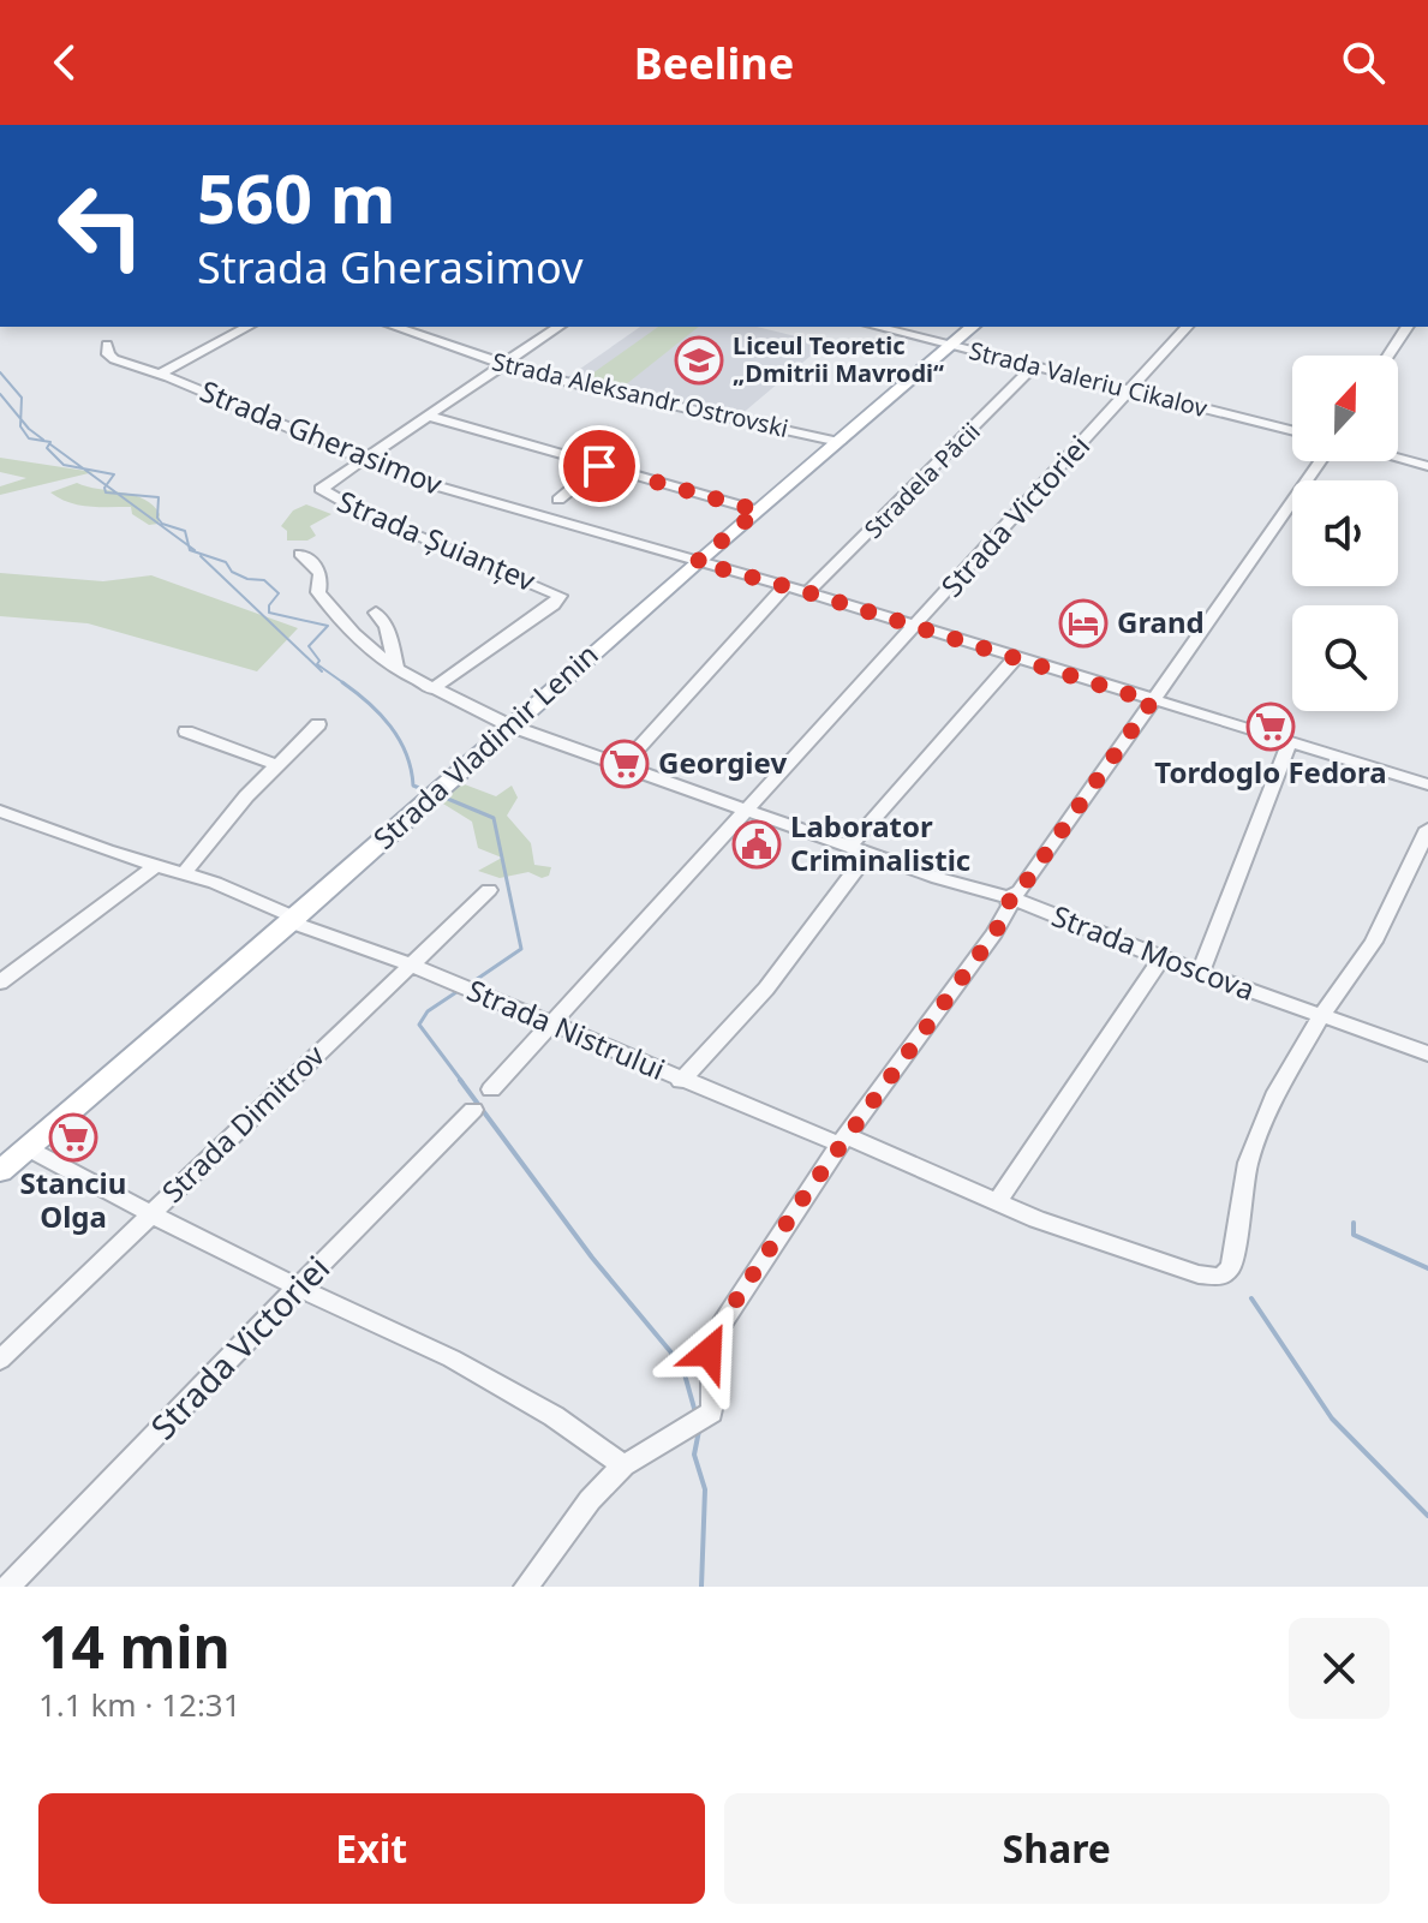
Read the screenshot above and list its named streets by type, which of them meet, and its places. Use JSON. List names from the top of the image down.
{
  "streets": {
    "main road": ["Strada Vladimir Lenin"],
    "street": [
      "Strada Valeriu Cikalov",
      "Strada Aleksandr Ostrovski",
      "Strada Gherasimov",
      "Stradela Păcii",
      "Strada Victoriei",
      "Strada Șuianțev",
      "Strada Moscova",
      "Strada Nistrului",
      "Strada Dimitrov"
    ]
  },
  "crossings": [
    ["Strada Valeriu Cikalov", "Stradela Păcii"],
    ["Strada Valeriu Cikalov", "Strada Victoriei"],
    ["Strada Valeriu Cikalov", "Strada Vladimir Lenin"],
    ["Strada Aleksandr Ostrovski", "Strada Vladimir Lenin"],
    ["Strada Gherasimov", "Stradela Păcii"],
    ["Strada Gherasimov", "Strada Victoriei"],
    ["Strada Gherasimov", "Strada Șuianțev"],
    ["Strada Gherasimov", "Strada Vladimir Lenin"],
    ["Strada Victoriei", "Strada Moscova"],
    ["Strada Victoriei", "Strada Nistrului"],
    ["Strada Șuianțev", "Strada Moscova"],
    ["Strada Vladimir Lenin", "Strada Moscova"],
    ["Strada Vladimir Lenin", "Strada Nistrului"],
    ["Strada Moscova", "Strada Nistrului"],
    ["Strada Nistrului", "Strada Dimitrov"]
  ],
  "places": {
    "school or university": ["Liceul Teoretic „Dmitrii Mavrodi“"],
    "hotel": ["Grand"],
    "supermarket": ["Tordoglo Fedora", "Georgiev", "Stanciu Olga"],
    "public building": ["Laborator Criminalistic"]
  },
  "north": "top",
  "page": {
    "header": "Beeline",
    "turn": ["560 m", "Strada Gherasimov"],
    "heading": ["14 min", "1.1 km · 12:31"],
    "buttons": ["Exit", "Share"]
  }
}
